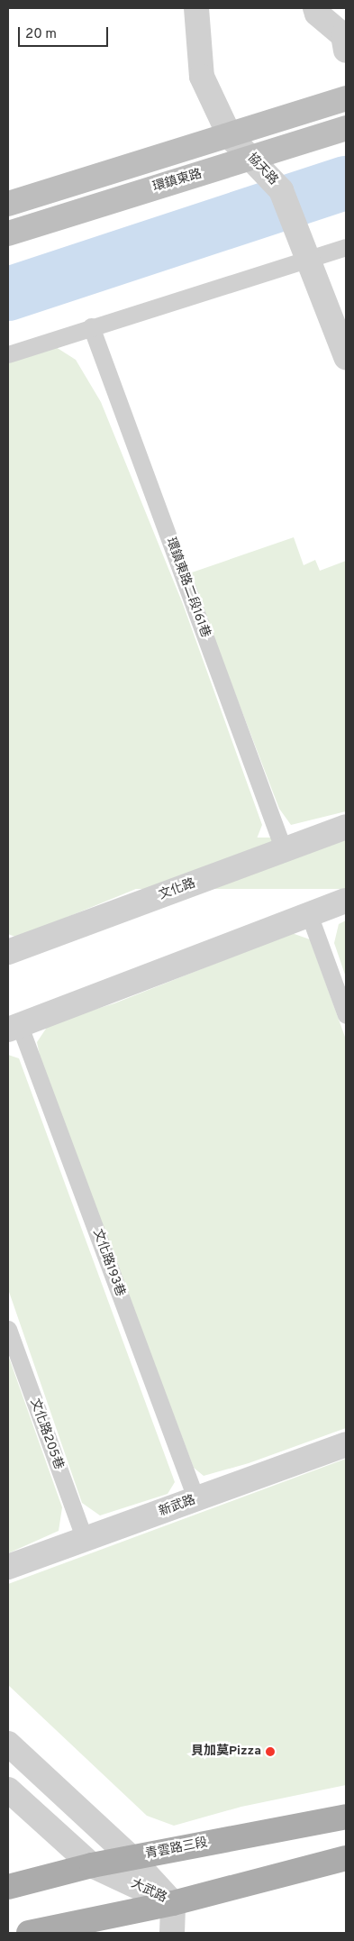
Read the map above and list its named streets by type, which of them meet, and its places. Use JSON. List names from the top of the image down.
{
  "streets": {
    "main road": ["青雲路三段"],
    "street": [
      "協天路",
      "環鎮東路",
      "文化路",
      "新武路",
      "大武路"
    ],
    "lane": ["環鎮東路二段161巷", "文化路193巷", "文化路205巷"]
  },
  "crossings": [
    ["協天路", "環鎮東路"],
    ["環鎮東路二段161巷", "文化路"],
    ["文化路193巷", "新武路"],
    ["文化路205巷", "新武路"],
    ["青雲路三段", "大武路"]
  ],
  "places": ["貝加莫Pizza"],
  "scale_bar": "20 m"
}
